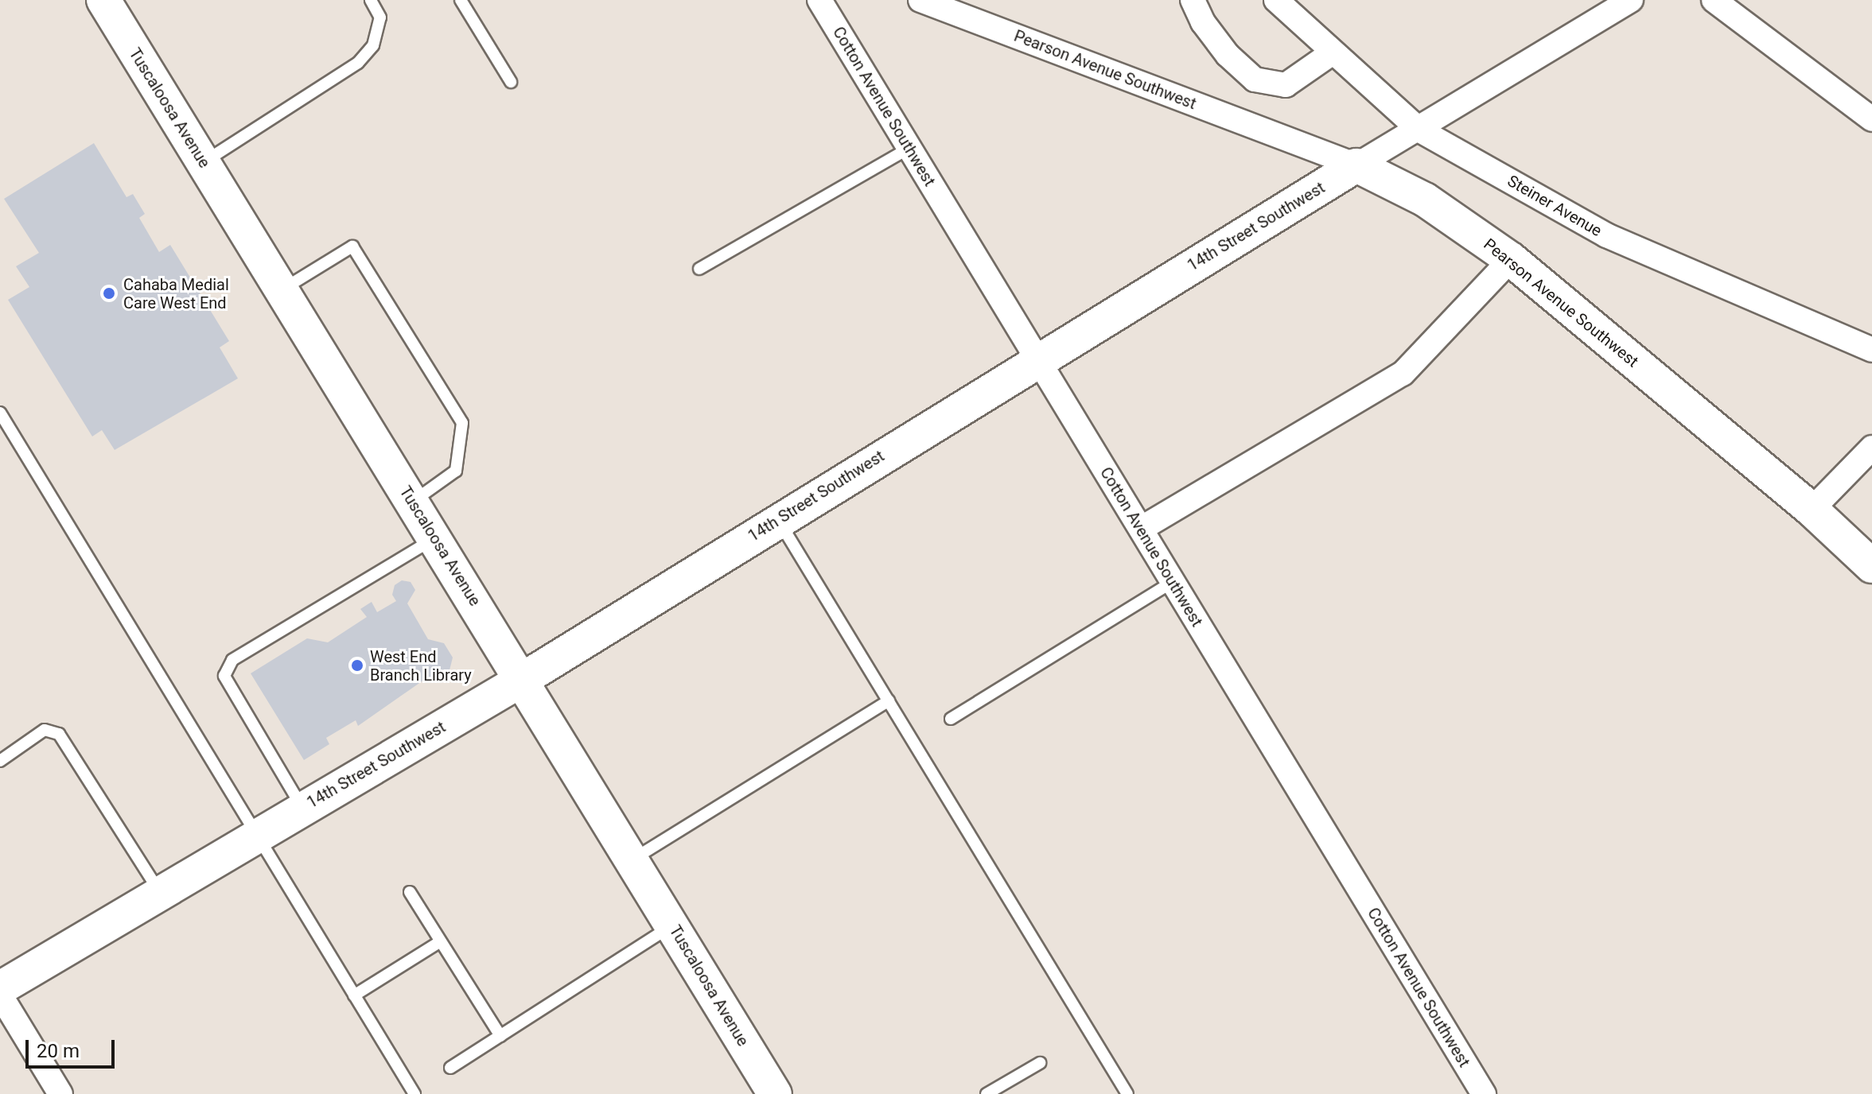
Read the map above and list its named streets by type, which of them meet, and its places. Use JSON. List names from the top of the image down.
{
  "streets": {
    "street": [
      "Pearson Avenue Southwest",
      "Cotton Avenue Southwest",
      "Tuscaloosa Avenue",
      "Steiner Avenue",
      "14th Street Southwest"
    ]
  },
  "crossings": [
    ["Pearson Avenue Southwest", "14th Street Southwest"],
    ["Cotton Avenue Southwest", "14th Street Southwest"],
    ["Tuscaloosa Avenue", "14th Street Southwest"],
    ["Steiner Avenue", "14th Street Southwest"]
  ],
  "places": ["Cahaba Medial Care West End", "West End Branch Library"],
  "scale_bar": "20 m"
}
